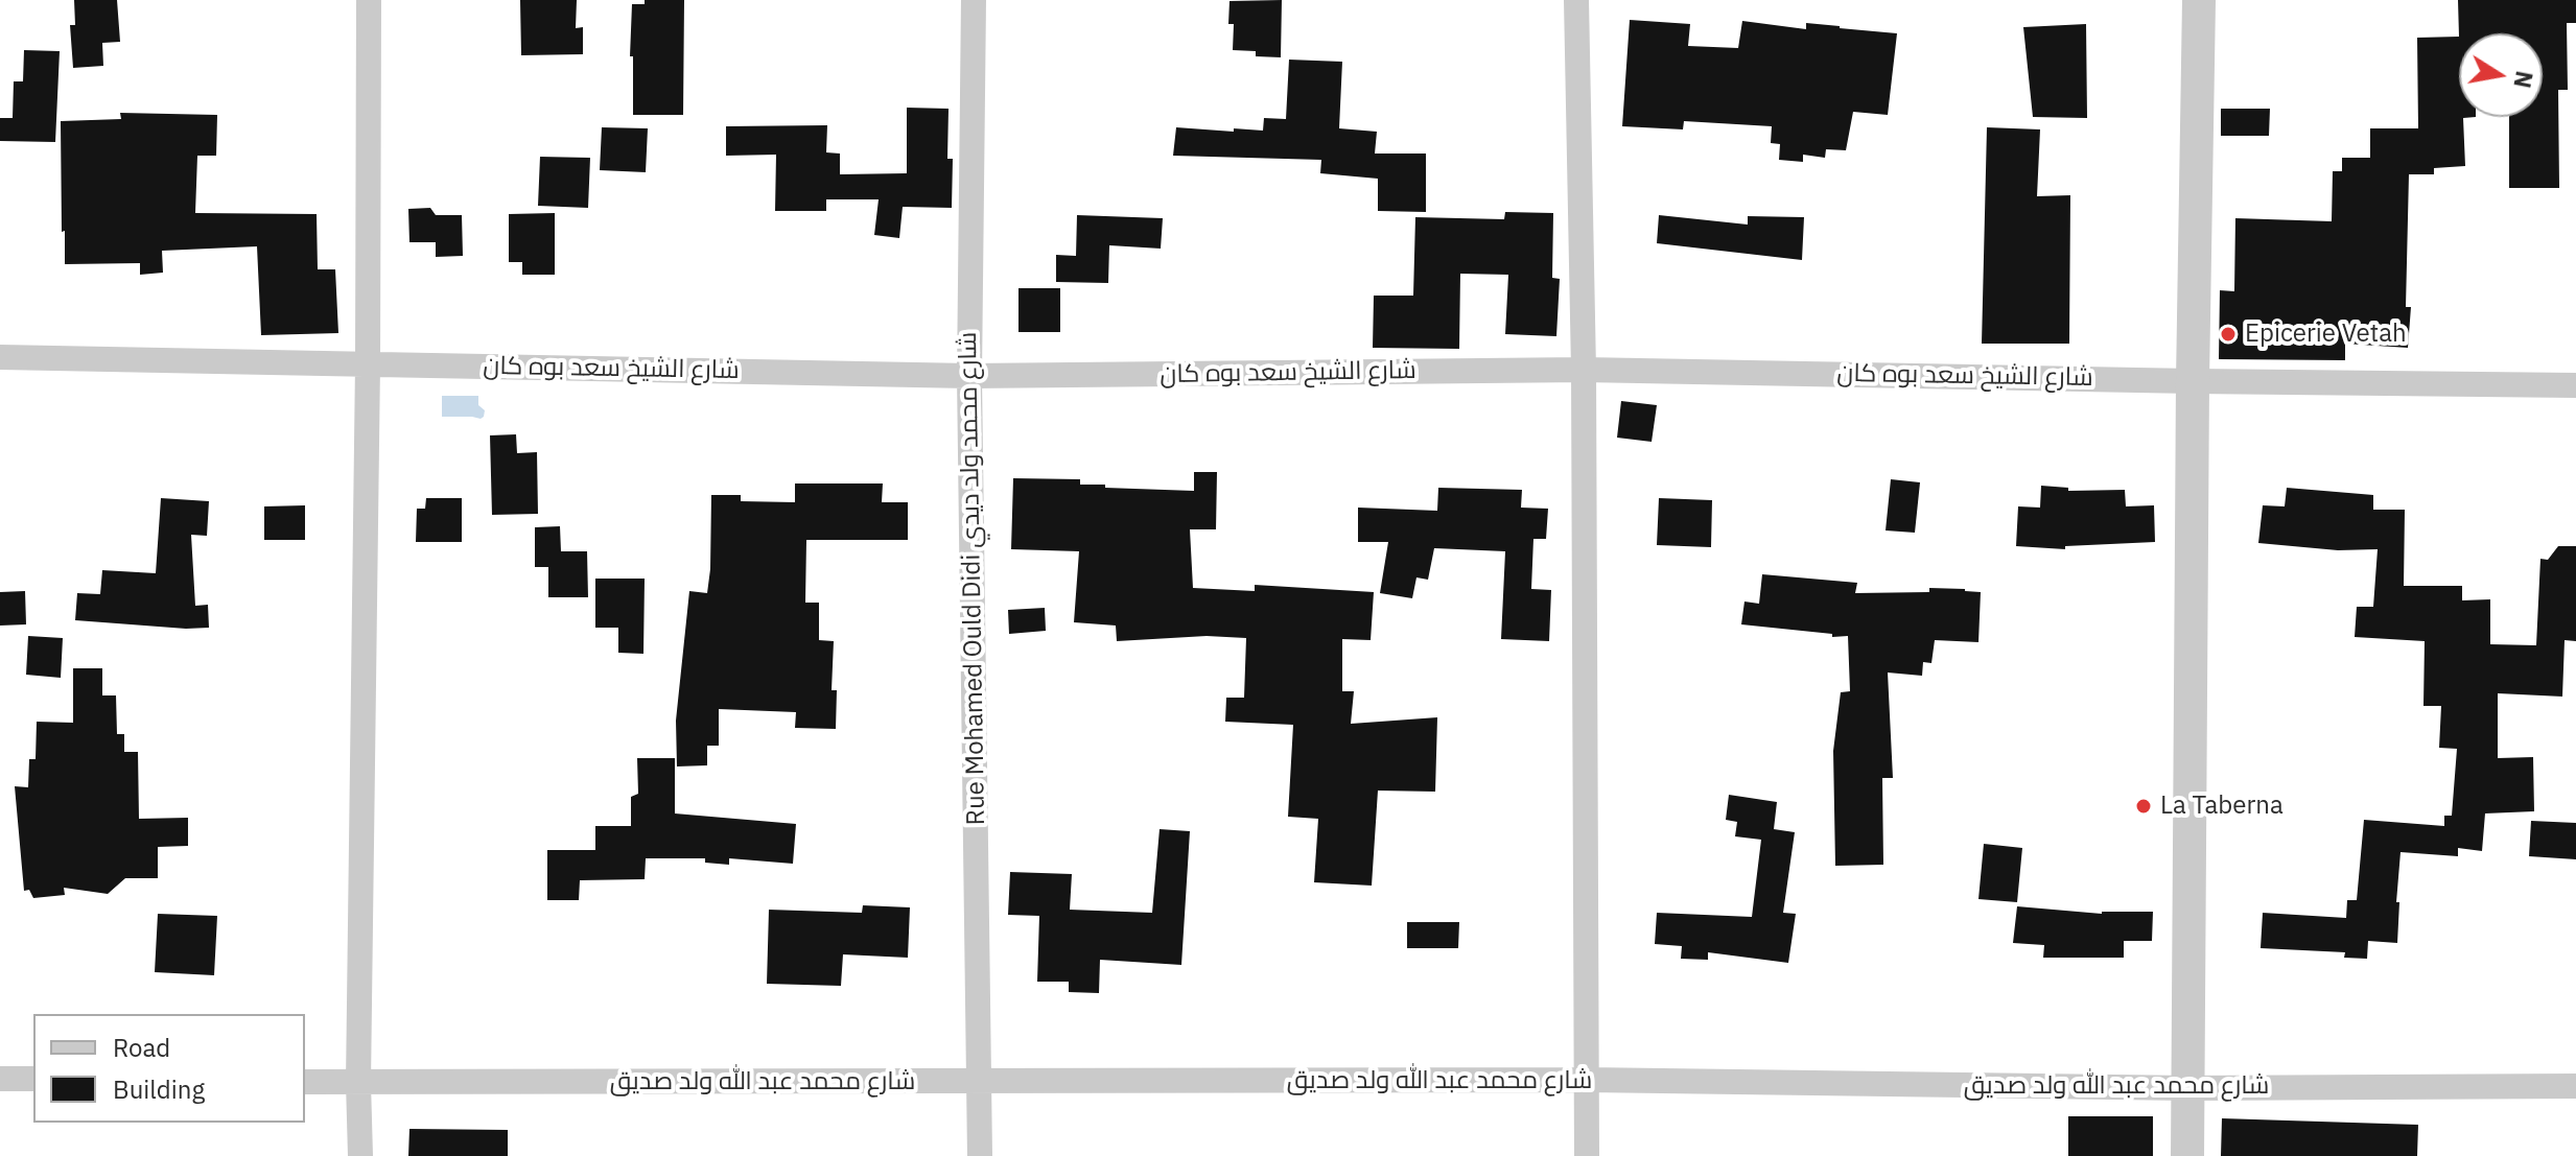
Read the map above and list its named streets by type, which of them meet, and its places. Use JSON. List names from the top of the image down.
{
  "streets": {
    "street": ["شارع الشيخ سعد بوه كان", "Rue Mohamed Ould Didi شارع محمد ولد ديدي", "شارع محمد عبد الله ولد صديق"]
  },
  "crossings": [
    ["شارع الشيخ سعد بوه كان", "Rue Mohamed Ould Didi شارع محمد ولد ديدي"],
    ["Rue Mohamed Ould Didi شارع محمد ولد ديدي", "شارع محمد عبد الله ولد صديق"]
  ],
  "places": ["Epicerie Vetah", "La Taberna"],
  "legend": ["Road", "Building"],
  "north": "right"
}
